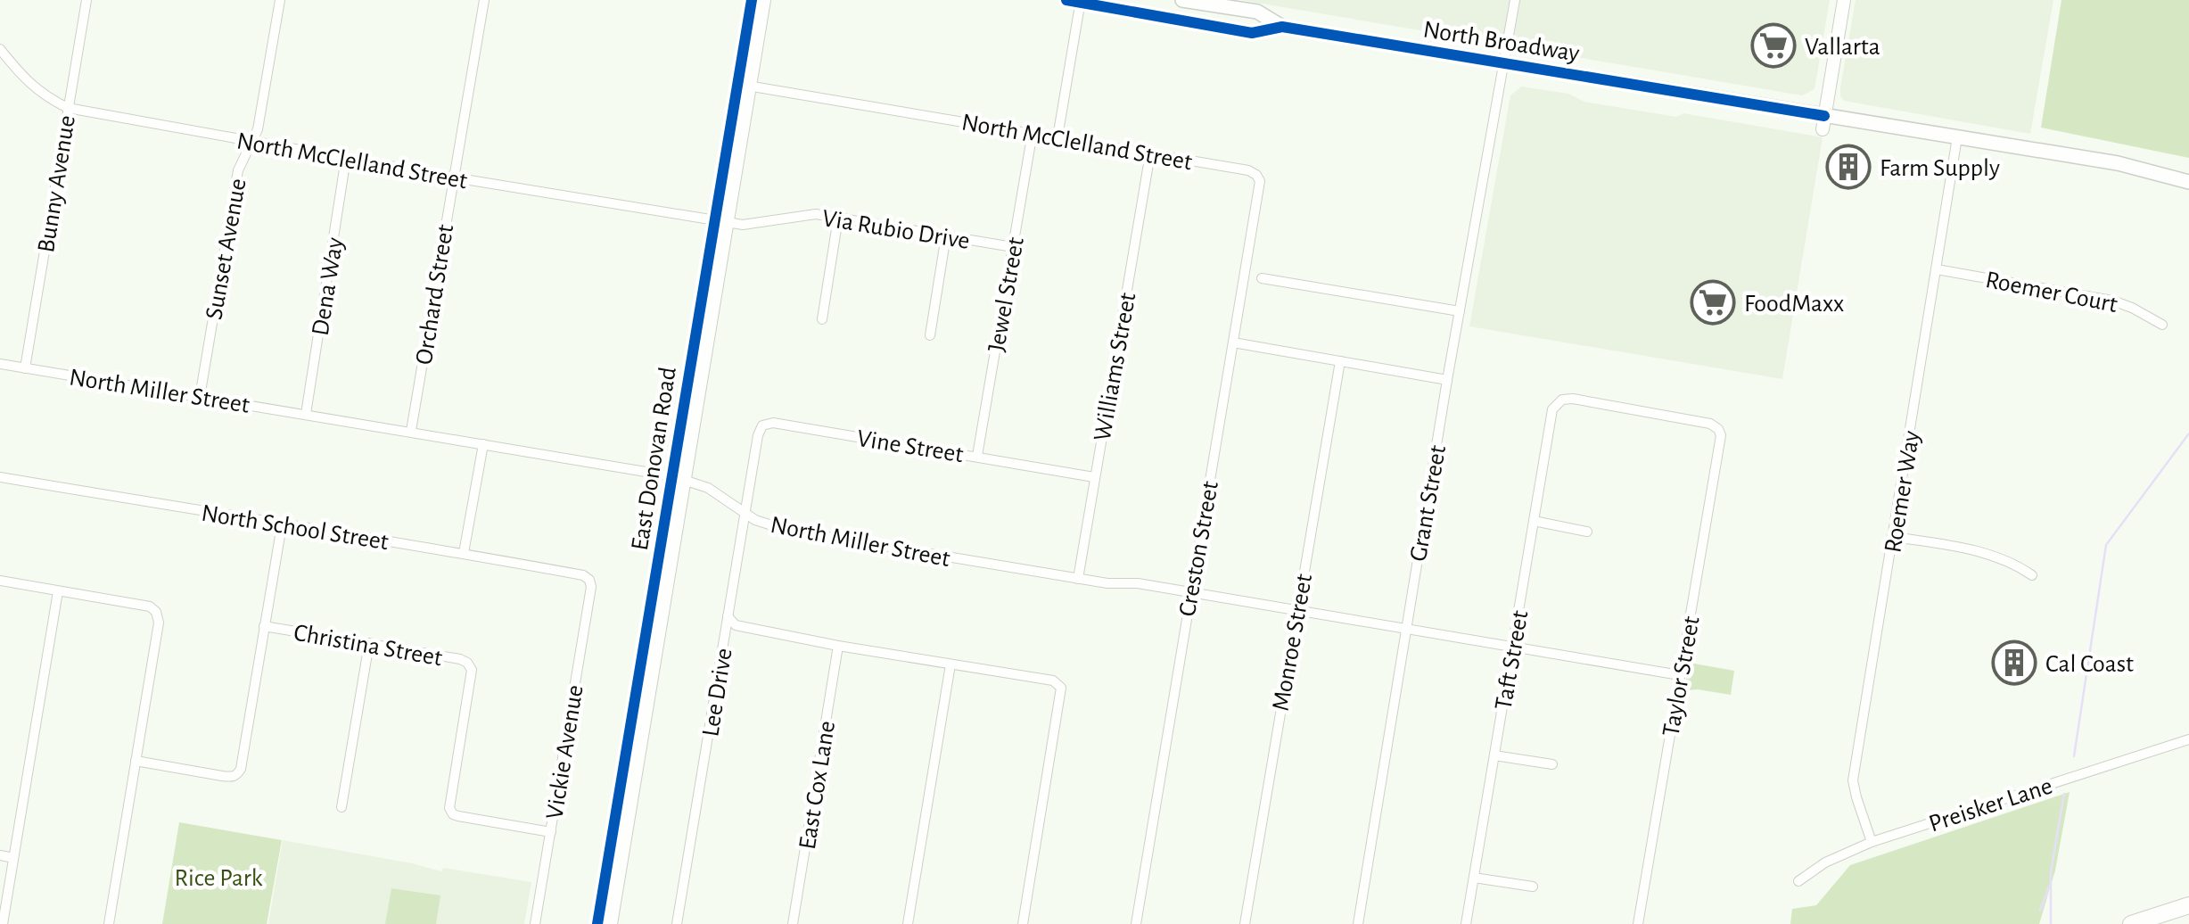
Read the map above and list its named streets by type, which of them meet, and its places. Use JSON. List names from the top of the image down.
{
  "streets": {
    "main road": ["North Broadway", "East Donovan Road"],
    "street": [
      "North McClelland Street",
      "Bunny Avenue",
      "Via Rubio Drive",
      "Sunset Avenue",
      "Dena Way",
      "Roemer Court",
      "Orchard Street",
      "Jewel Street",
      "Williams Street",
      "North Miller Street",
      "Vine Street",
      "Roemer Way",
      "Grant Street",
      "North School Street",
      "Creston Street",
      "Monroe Street",
      "Christina Street",
      "Taft Street",
      "Taylor Street",
      "Lee Drive",
      "Vickie Avenue",
      "East Cox Lane",
      "Preisker Lane"
    ]
  },
  "crossings": [
    ["North Broadway", "Roemer Way"],
    ["North Broadway", "Grant Street"],
    ["North McClelland Street", "Bunny Avenue"],
    ["North McClelland Street", "Via Rubio Drive"],
    ["North McClelland Street", "Sunset Avenue"],
    ["North McClelland Street", "Dena Way"],
    ["North McClelland Street", "Orchard Street"],
    ["North McClelland Street", "Jewel Street"],
    ["North McClelland Street", "Williams Street"],
    ["North McClelland Street", "East Donovan Road"],
    ["North McClelland Street", "Creston Street"],
    ["Bunny Avenue", "North Miller Street"],
    ["Via Rubio Drive", "Jewel Street"],
    ["Via Rubio Drive", "East Donovan Road"],
    ["Sunset Avenue", "North Miller Street"],
    ["Dena Way", "North Miller Street"],
    ["Roemer Court", "Roemer Way"],
    ["Orchard Street", "North Miller Street"],
    ["Jewel Street", "Vine Street"],
    ["Williams Street", "North Miller Street"],
    ["Williams Street", "Vine Street"],
    ["North Miller Street", "East Donovan Road"],
    ["North Miller Street", "Grant Street"],
    ["North Miller Street", "Creston Street"],
    ["North Miller Street", "Monroe Street"],
    ["North Miller Street", "Taft Street"],
    ["North Miller Street", "Taylor Street"],
    ["North Miller Street", "Lee Drive"],
    ["Vine Street", "Lee Drive"],
    ["Roemer Way", "Preisker Lane"],
    ["North School Street", "Vickie Avenue"],
    ["Christina Street", "Vickie Avenue"],
    ["Taft Street", "Taylor Street"]
  ],
  "parks": ["Rice Park"],
  "places": {
    "supermarket": ["Vallarta", "FoodMaxx"],
    "building": ["Farm Supply", "Cal Coast"]
  }
}
